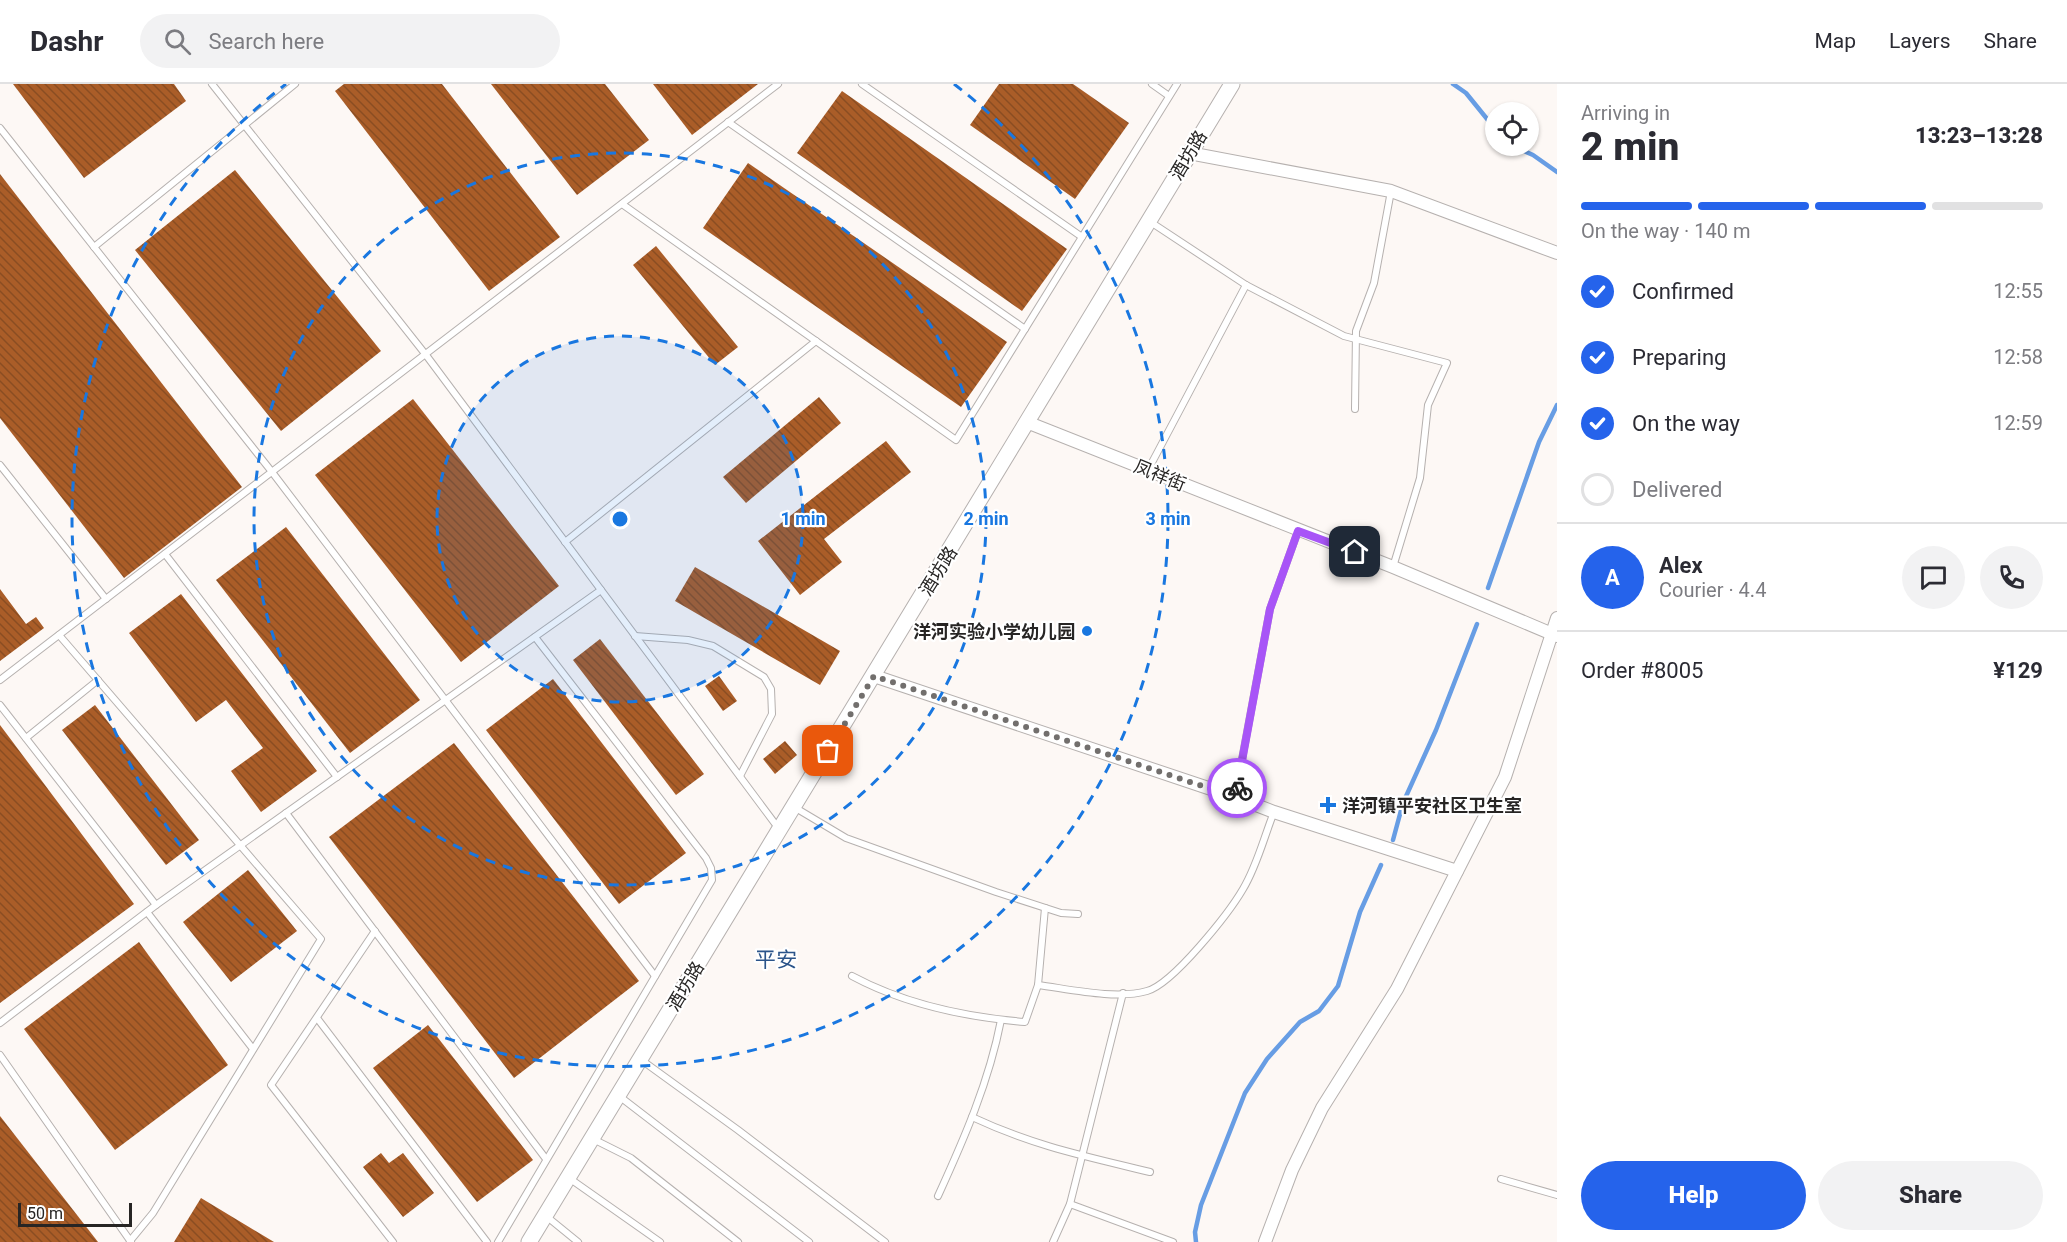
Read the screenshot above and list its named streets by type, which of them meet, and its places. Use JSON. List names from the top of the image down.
{
  "streets": {
    "street": ["酒坊路", "凤祥街"]
  },
  "crossings": [
    ["酒坊路", "凤祥街"]
  ],
  "districts": ["平安"],
  "places": {
    "other": ["洋河实验小学幼儿园"],
    "health": ["洋河镇平安社区卫生室"]
  },
  "scale_bar": "50 m",
  "page": {
    "header": "Dashr",
    "search": "Search here",
    "nav": ["Map", "Layers", "Share"],
    "heading": ["2 min", "Arriving in", "13:23–13:28"],
    "panel": [
      "Alex",
      "Courier · 4.4",
      "Order #8005",
      "¥129"
    ],
    "bar": "On the way · 140 m",
    "list": [
      ["Confirmed", "12:55"],
      ["Preparing", "12:58"],
      ["On the way", "12:59"],
      "Delivered"
    ],
    "round": "A",
    "buttons": ["Help", "Share"],
    "scale": "50 m"
  },
  "rings": ["1 min", "2 min", "3 min"]
}
